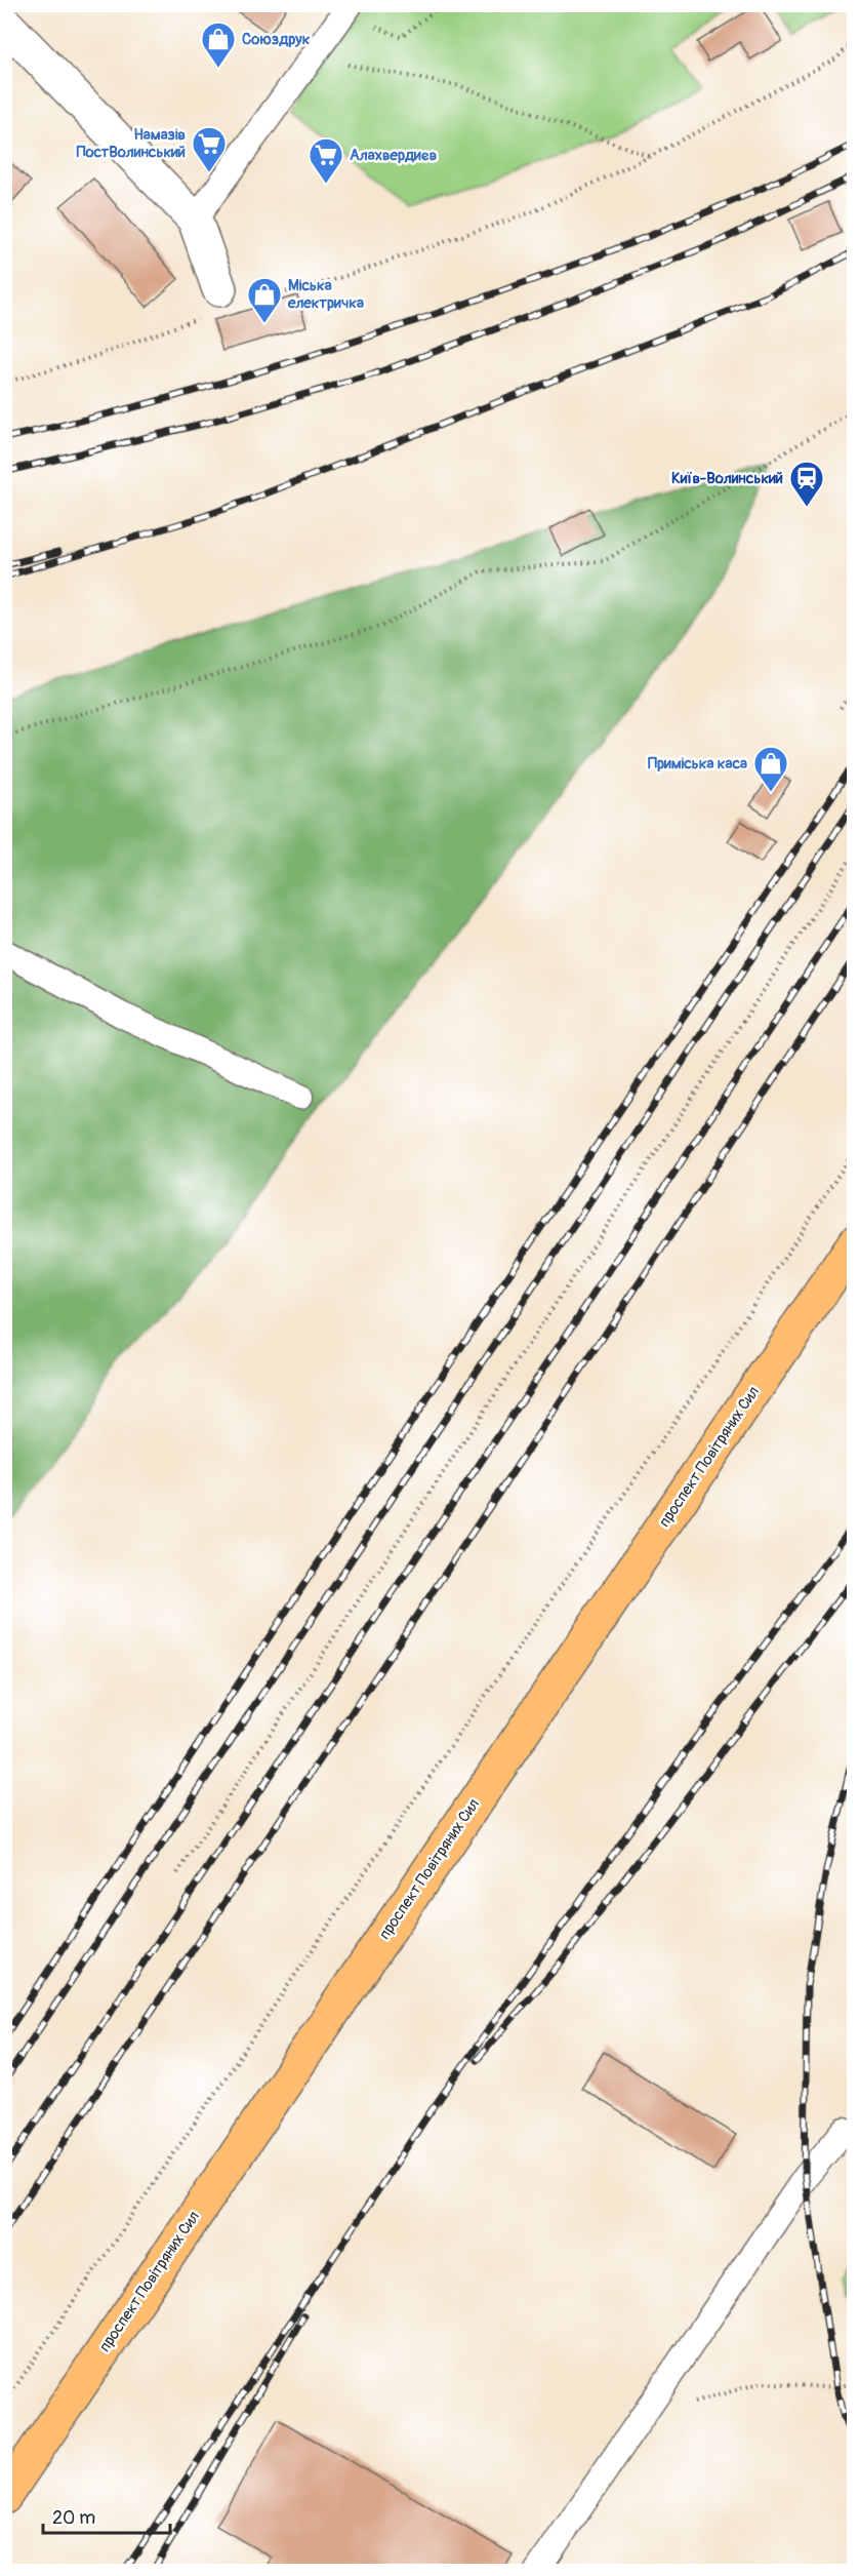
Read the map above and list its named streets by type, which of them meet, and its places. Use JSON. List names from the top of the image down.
{
  "streets": {
    "main road": ["проспект Повітряних Сил"]
  },
  "places": {
    "shop": ["Союздрук", "Міська електричка", "Приміська каса"],
    "supermarket": ["Намазів ПостВолинський", "Алахвердиєв"],
    "station": ["Київ-Волинський"]
  },
  "scale_bar": "20 m"
}
